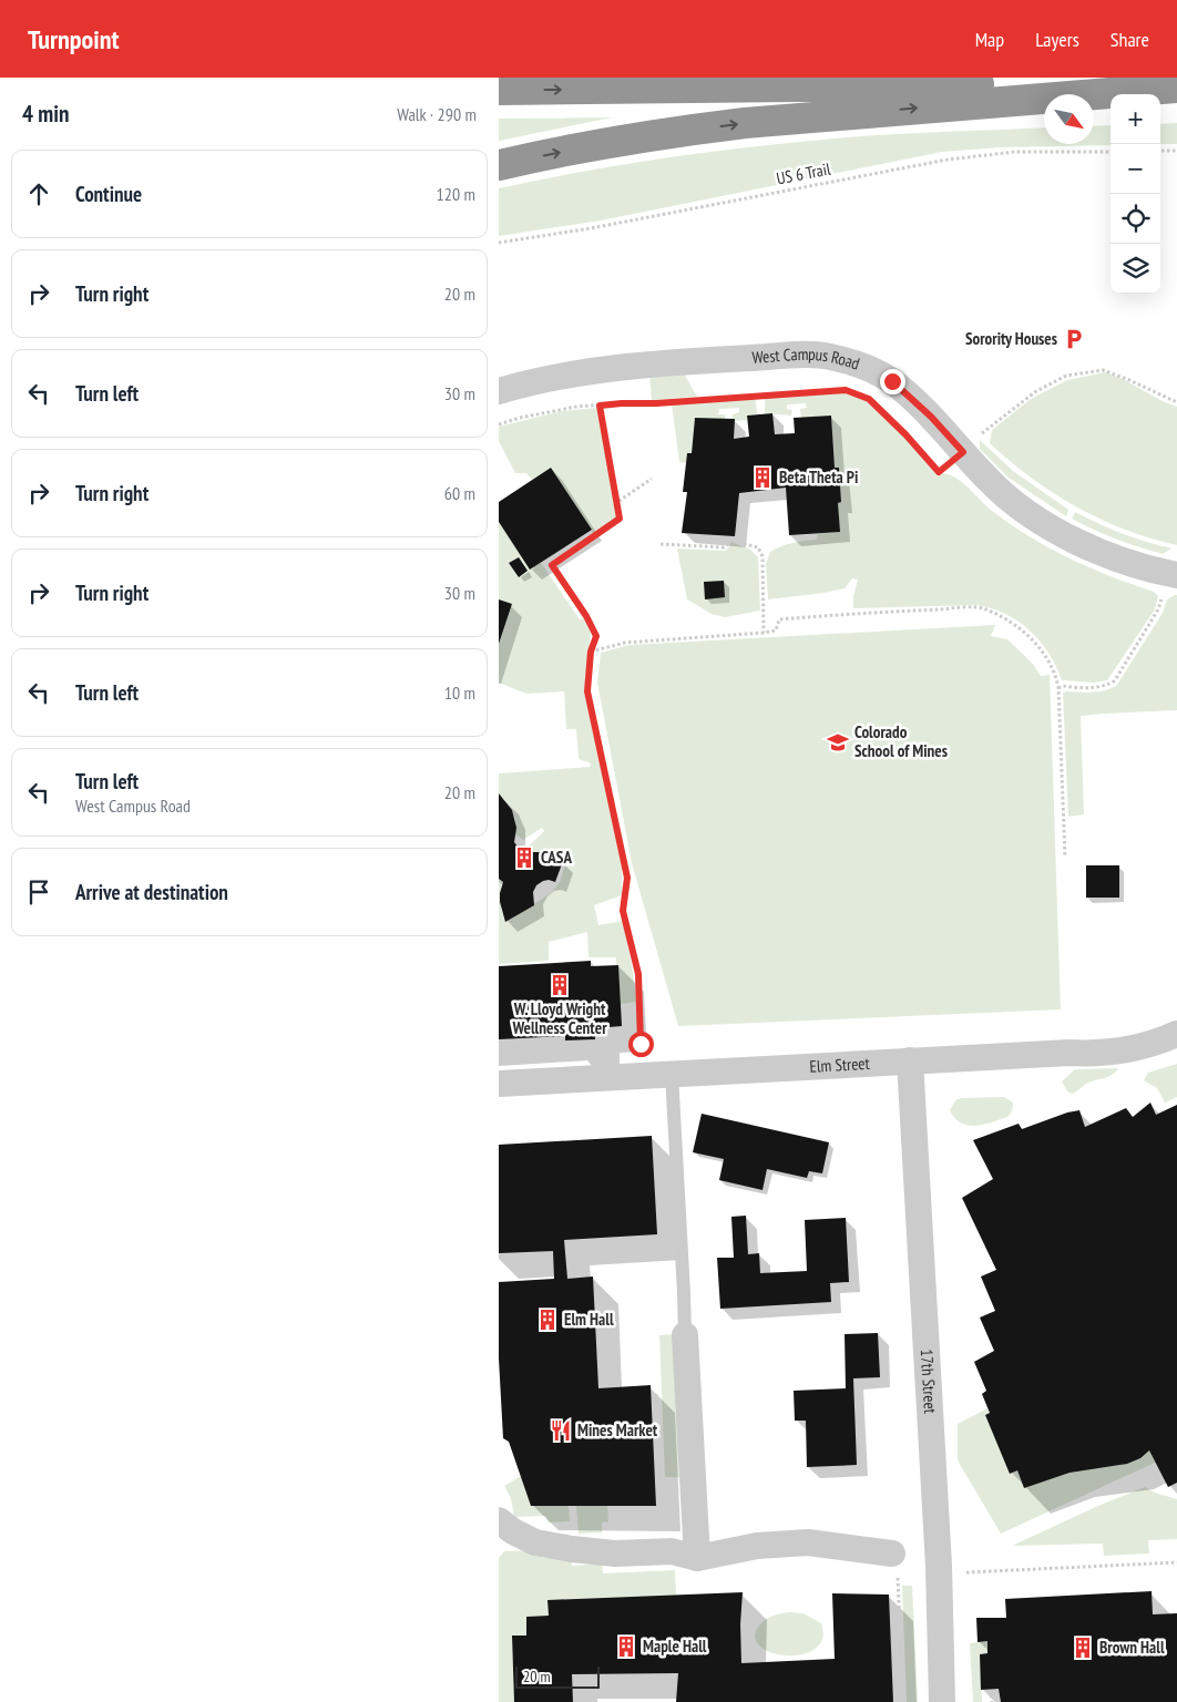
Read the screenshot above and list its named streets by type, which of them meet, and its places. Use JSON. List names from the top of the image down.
{
  "streets": {
    "street": ["West Campus Road", "Elm Street", "17th Street"],
    "path": ["US 6 Trail"]
  },
  "crossings": [
    ["Elm Street", "17th Street"]
  ],
  "places": {
    "parking": ["Sorority Houses"],
    "building": [
      "Beta Theta Pi",
      "CASA",
      "W. Lloyd Wright Wellness Center",
      "Elm Hall",
      "Maple Hall",
      "Brown Hall"
    ],
    "school or university": ["Colorado School of Mines"],
    "restaurant": ["Mines Market"]
  },
  "scale_bar": "20 m",
  "north": "bottom right",
  "page": {
    "header": "Turnpoint",
    "nav": ["Map", "Layers", "Share"],
    "heading": ["4 min", "Walk · 290 m"],
    "map_buttons": ["+", "−"],
    "list": [
      ["Continue", "120 m"],
      ["Turn right", "20 m"],
      ["Turn left", "30 m"],
      ["Turn right", "60 m"],
      ["Turn right", "30 m"],
      ["Turn left", "10 m"],
      ["Turn left", "West Campus Road", "20 m"],
      "Arrive at destination"
    ],
    "scale": "20 m"
  }
}
